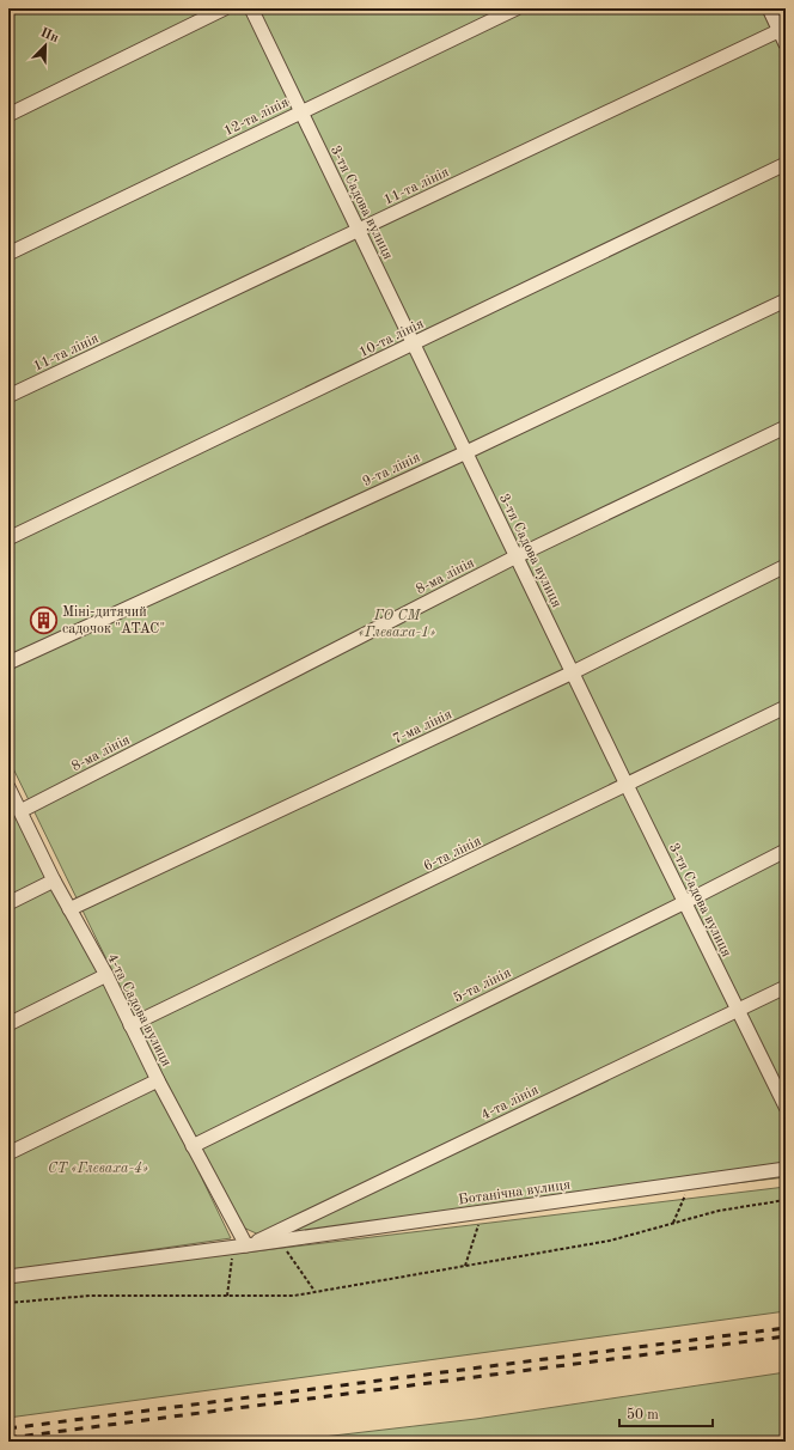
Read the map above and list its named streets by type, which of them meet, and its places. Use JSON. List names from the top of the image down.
{
  "streets": {
    "street": [
      "12-та лінія",
      "11-та лінія",
      "3-тя Садова вулиця",
      "10-та лінія",
      "9-та лінія",
      "8-ма лінія",
      "7-ма лінія",
      "6-та лінія",
      "5-та лінія",
      "4-та Садова вулиця",
      "4-та лінія",
      "Ботанічна вулиця"
    ]
  },
  "crossings": [
    ["12-та лінія", "3-тя Садова вулиця"],
    ["11-та лінія", "3-тя Садова вулиця"],
    ["3-тя Садова вулиця", "10-та лінія"],
    ["3-тя Садова вулиця", "9-та лінія"],
    ["3-тя Садова вулиця", "8-ма лінія"],
    ["3-тя Садова вулиця", "7-ма лінія"],
    ["3-тя Садова вулиця", "6-та лінія"],
    ["3-тя Садова вулиця", "5-та лінія"],
    ["3-тя Садова вулиця", "4-та лінія"],
    ["8-ма лінія", "4-та Садова вулиця"],
    ["7-ма лінія", "4-та Садова вулиця"],
    ["6-та лінія", "4-та Садова вулиця"],
    ["5-та лінія", "4-та Садова вулиця"],
    ["4-та Садова вулиця", "4-та лінія"],
    ["4-та Садова вулиця", "Ботанічна вулиця"],
    ["4-та лінія", "Ботанічна вулиця"]
  ],
  "parks": ["ГО СМ «Глеваха-1»", "СТ «Глеваха-4»"],
  "places": {
    "building": ["Міні-дитячий садочок \"АТАС\""]
  },
  "scale_bar": "50 m",
  "north": "top right"
}
